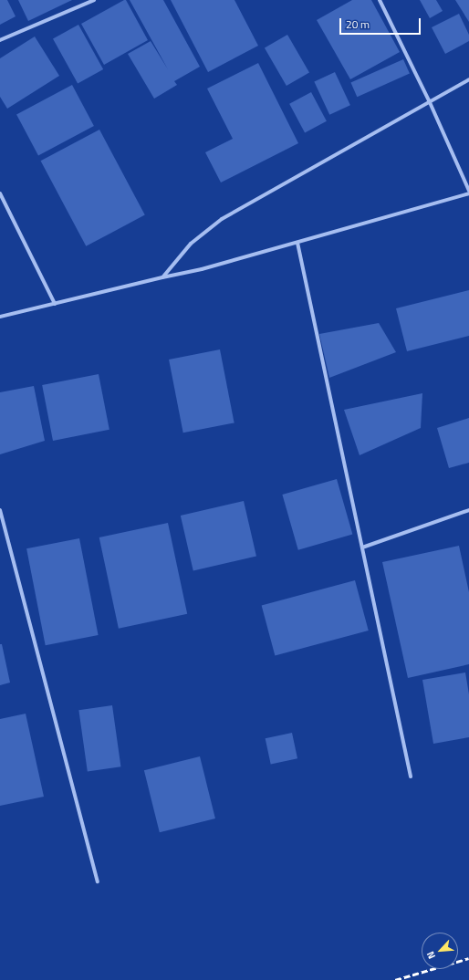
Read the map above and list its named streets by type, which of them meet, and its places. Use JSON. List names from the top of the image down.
{
  "scale_bar": "20 m",
  "north": "bottom left"
}
